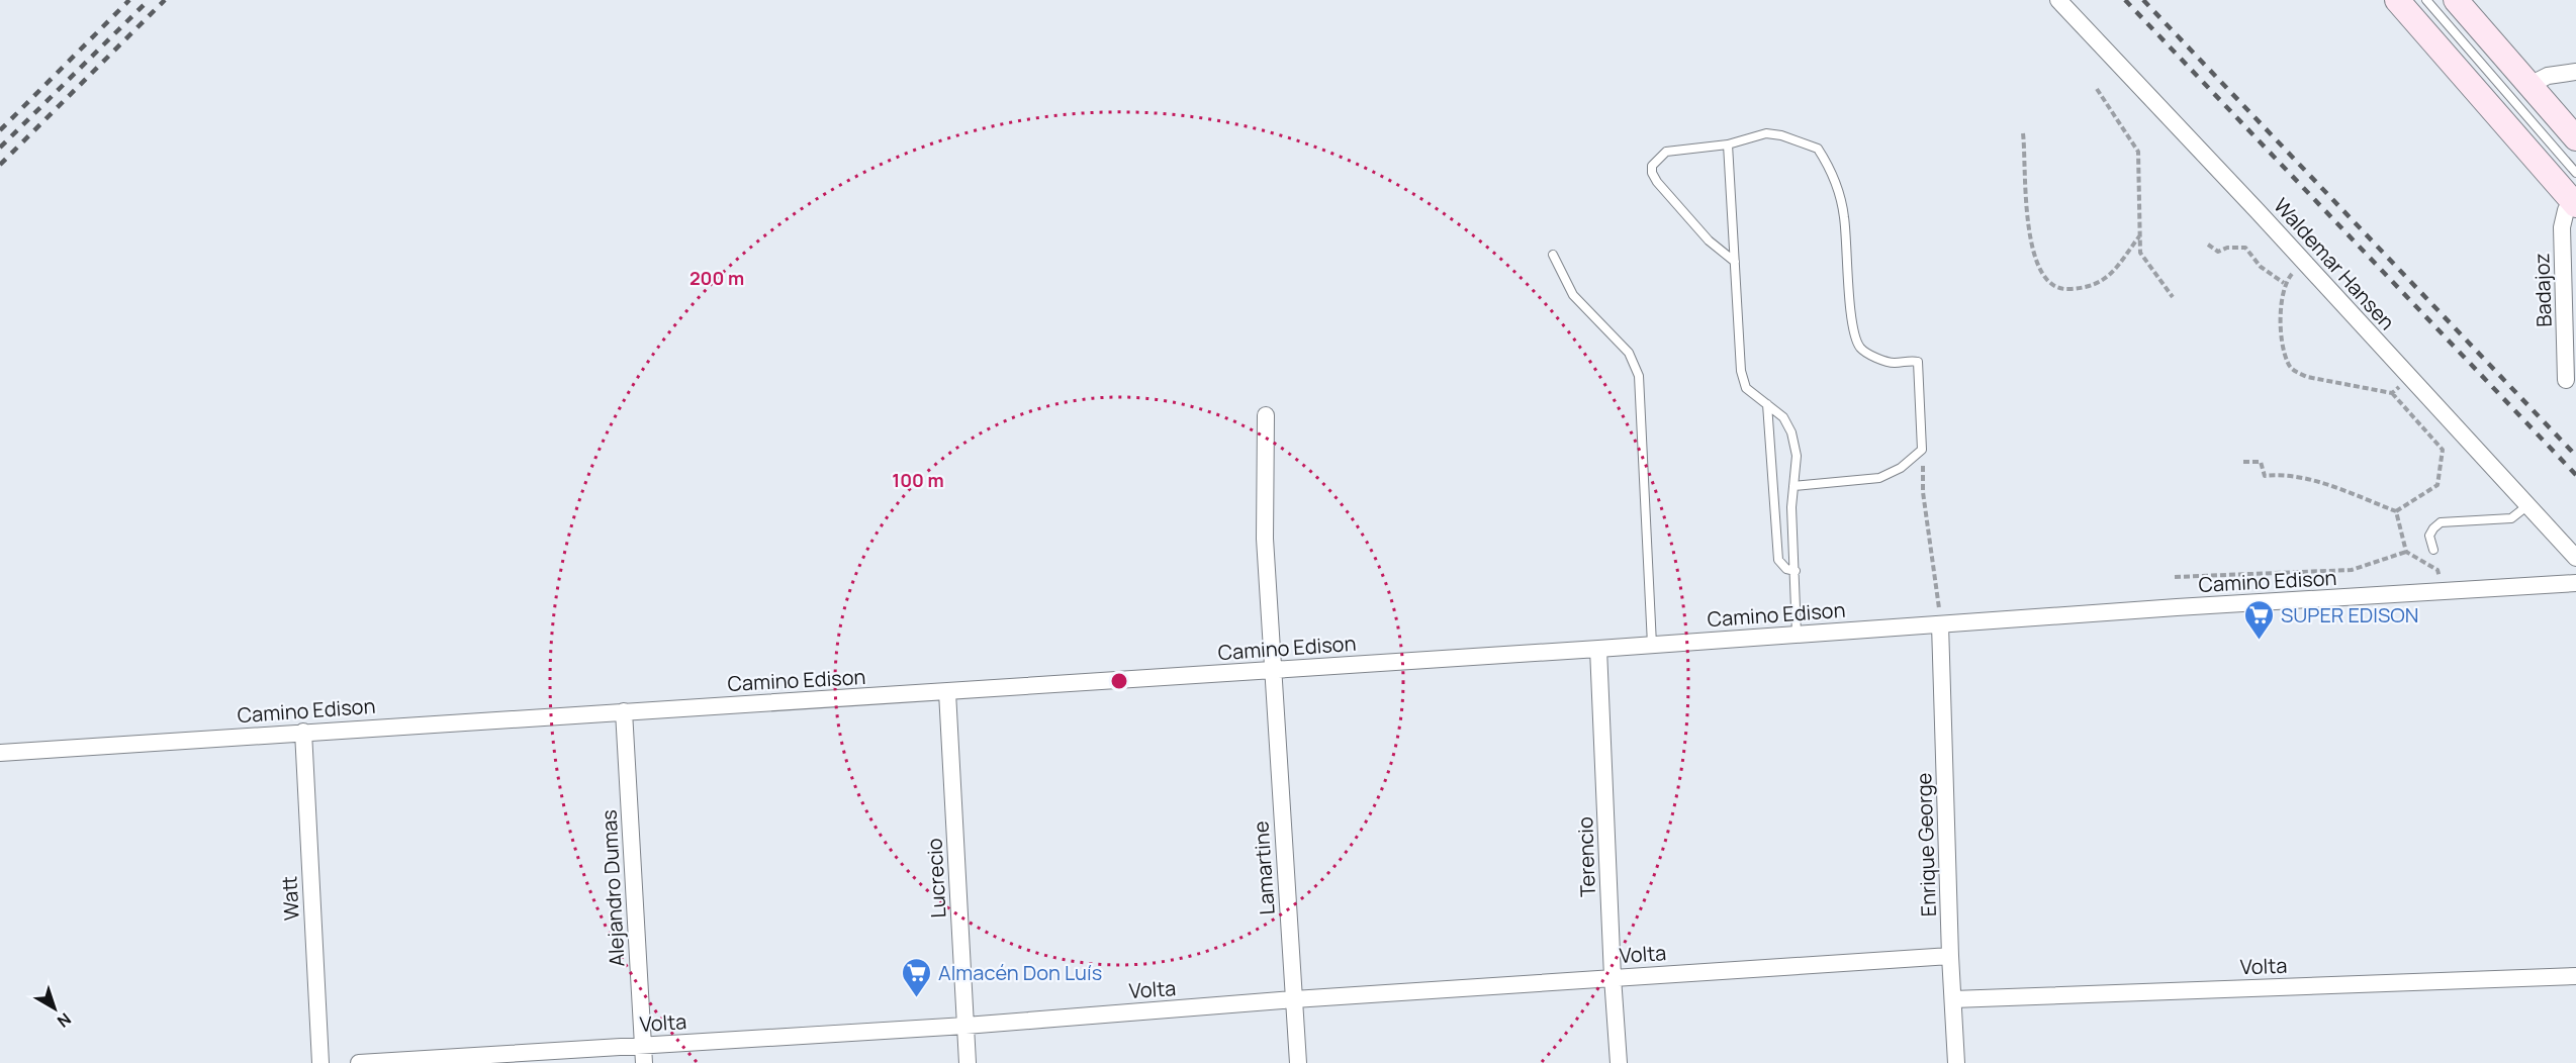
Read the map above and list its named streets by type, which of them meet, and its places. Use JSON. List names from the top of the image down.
{
  "streets": {
    "street": [
      "Waldemar Hansen",
      "Badajoz",
      "Camino Edison",
      "Enrique George",
      "Terencio",
      "Lamartine",
      "Lucrecio",
      "Alejandro Dumas",
      "Watt",
      "Volta"
    ]
  },
  "crossings": [
    ["Camino Edison", "Enrique George"],
    ["Camino Edison", "Terencio"],
    ["Camino Edison", "Lamartine"],
    ["Camino Edison", "Lucrecio"],
    ["Camino Edison", "Alejandro Dumas"],
    ["Camino Edison", "Watt"],
    ["Enrique George", "Volta"],
    ["Terencio", "Volta"],
    ["Lamartine", "Volta"],
    ["Lucrecio", "Volta"],
    ["Alejandro Dumas", "Volta"]
  ],
  "places": {
    "supermarket": ["SUPER EDISON", "Almacén Don Luís"]
  },
  "north": "bottom right",
  "rings": ["200 m", "100 m"]
}
